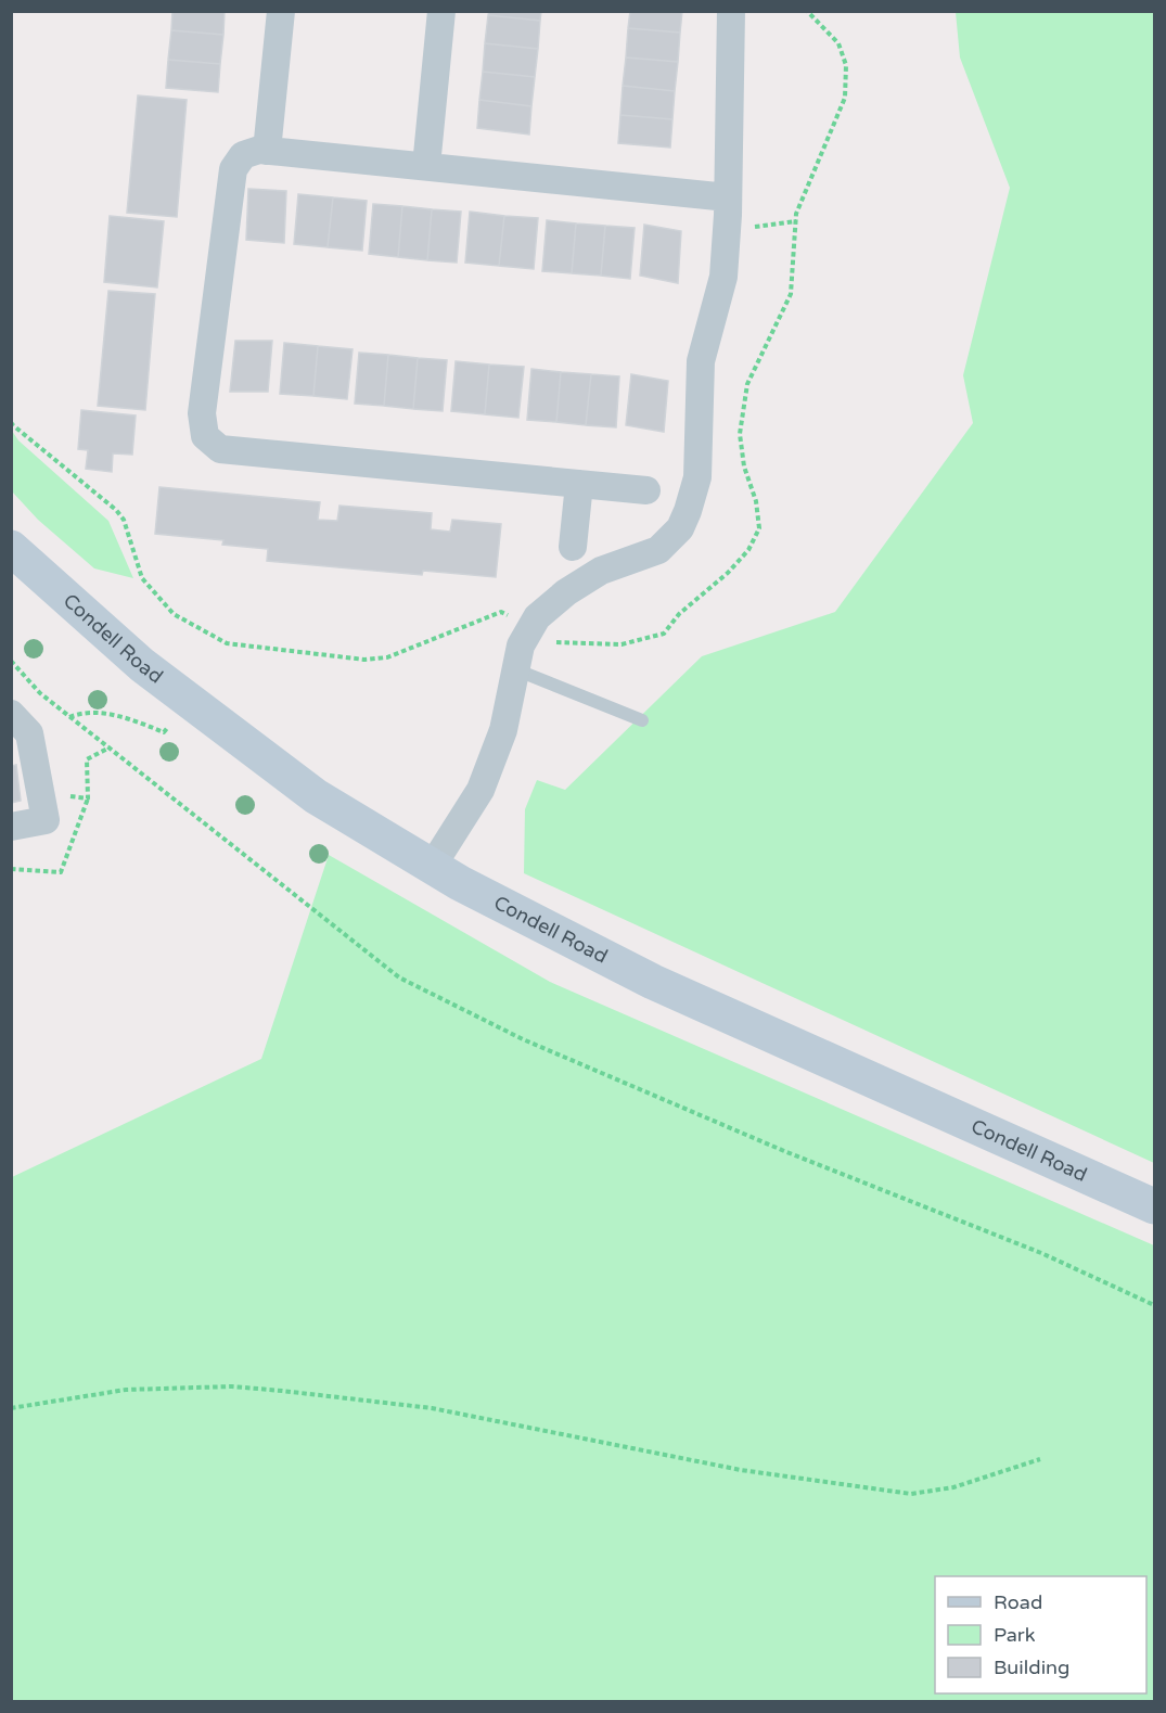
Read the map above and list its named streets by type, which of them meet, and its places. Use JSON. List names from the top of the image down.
{
  "streets": {
    "main road": ["Condell Road"]
  },
  "legend": ["Road", "Park", "Building"]
}
